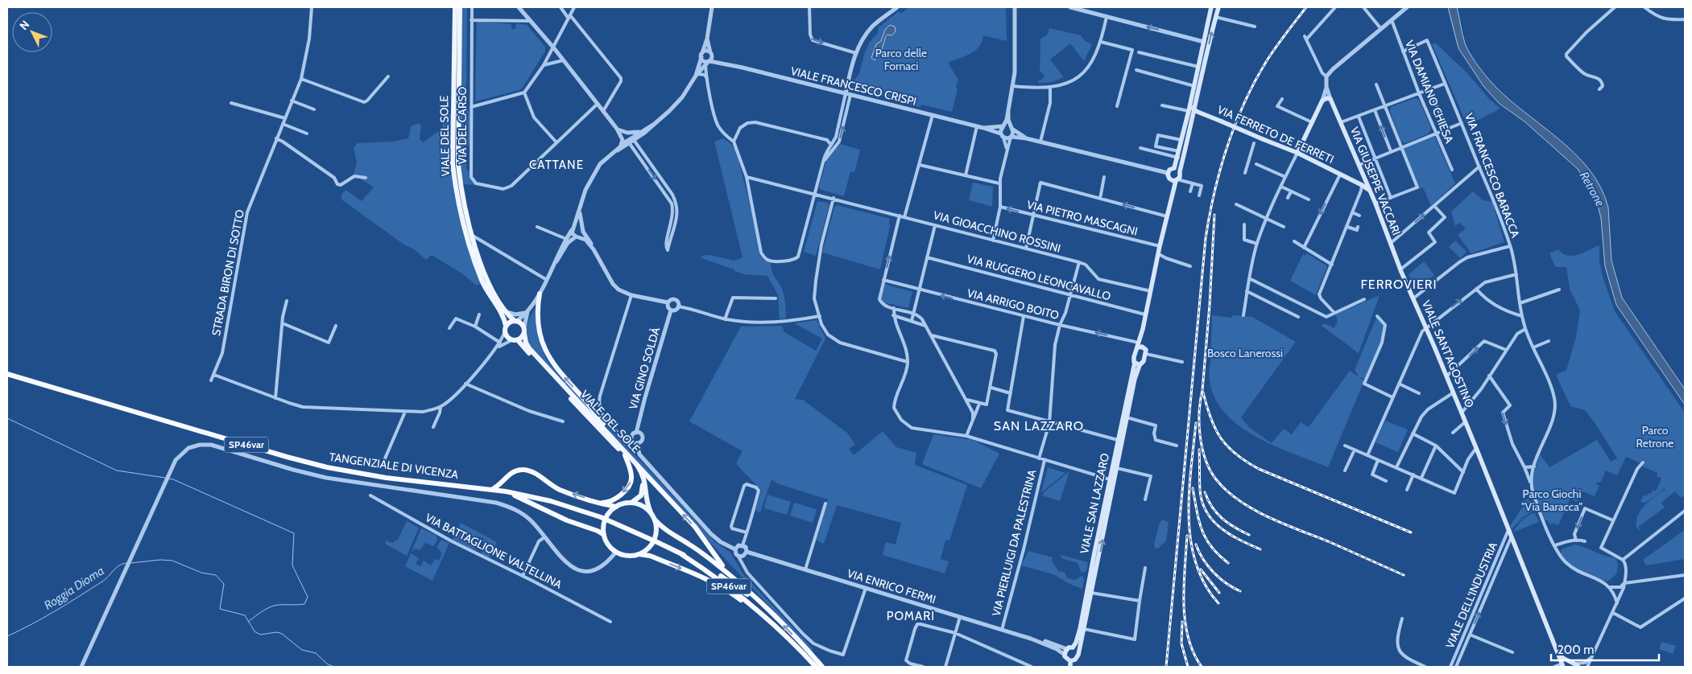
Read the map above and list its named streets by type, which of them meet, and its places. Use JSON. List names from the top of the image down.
{
  "streets": {
    "highway": ["SP46var", "TANGENZIALE DI VICENZA"],
    "main road": [
      "VIA FERRETO DE FERRETI",
      "VIALE DEL SOLE",
      "VIA GIUSEPPE VACCARI",
      "VIALE SANT'AGOSTINO",
      "VIALE SAN LAZZARO"
    ],
    "street": [
      "VIALE FRANCESCO CRISPI",
      "VIA DAMIANO CHIESA",
      "VIA DEL CARSO",
      "VIA FRANCESCO BARACCA",
      "VIA PIETRO MASCAGNI",
      "VIA GIOACCHINO ROSSINI",
      "STRADA BIRON DI SOTTO",
      "VIA RUGGERO LEONCAVALLO",
      "VIA ARRIGO BOITO",
      "VIA GINO SOLDÀ",
      "VIA PIERLUIGI DA PALESTRINA",
      "VIA BATTAGLIONE VALTELLINA",
      "VIA ENRICO FERMI",
      "VIALE DELL'INDUSTRIA"
    ]
  },
  "crossings": [
    ["VIALE FRANCESCO CRISPI", "VIALE SAN LAZZARO"],
    ["VIA DAMIANO CHIESA", "VIA FRANCESCO BARACCA"],
    ["VIA FERRETO DE FERRETI", "VIA GIUSEPPE VACCARI"],
    ["VIA GIUSEPPE VACCARI", "VIALE SANT'AGOSTINO"],
    ["VIA PIETRO MASCAGNI", "VIALE SAN LAZZARO"],
    ["VIA GIOACCHINO ROSSINI", "VIALE SAN LAZZARO"],
    ["VIA GIOACCHINO ROSSINI", "VIA PIERLUIGI DA PALESTRINA"],
    ["VIA RUGGERO LEONCAVALLO", "VIALE SAN LAZZARO"],
    ["VIA RUGGERO LEONCAVALLO", "VIA PIERLUIGI DA PALESTRINA"],
    ["VIA ARRIGO BOITO", "VIALE SAN LAZZARO"],
    ["VIA ARRIGO BOITO", "VIA PIERLUIGI DA PALESTRINA"],
    ["VIALE SANT'AGOSTINO", "VIALE DELL'INDUSTRIA"],
    ["VIALE SAN LAZZARO", "VIA ENRICO FERMI"],
    ["VIA PIERLUIGI DA PALESTRINA", "VIA ENRICO FERMI"]
  ],
  "one_way": ["VIA ARRIGO BOITO"],
  "districts": [
    "CATTANE",
    "FERROVIERI",
    "SAN LAZZARO",
    "POMARI"
  ],
  "water": ["Retrone", "Roggia Dioma"],
  "parks": [
    "Parco delle Fornaci",
    "Bosco Lanerossi",
    "Parco Retrone",
    "Parco Giochi \"Via Baracca\""
  ],
  "scale_bar": "200 m",
  "north": "top left"
}
